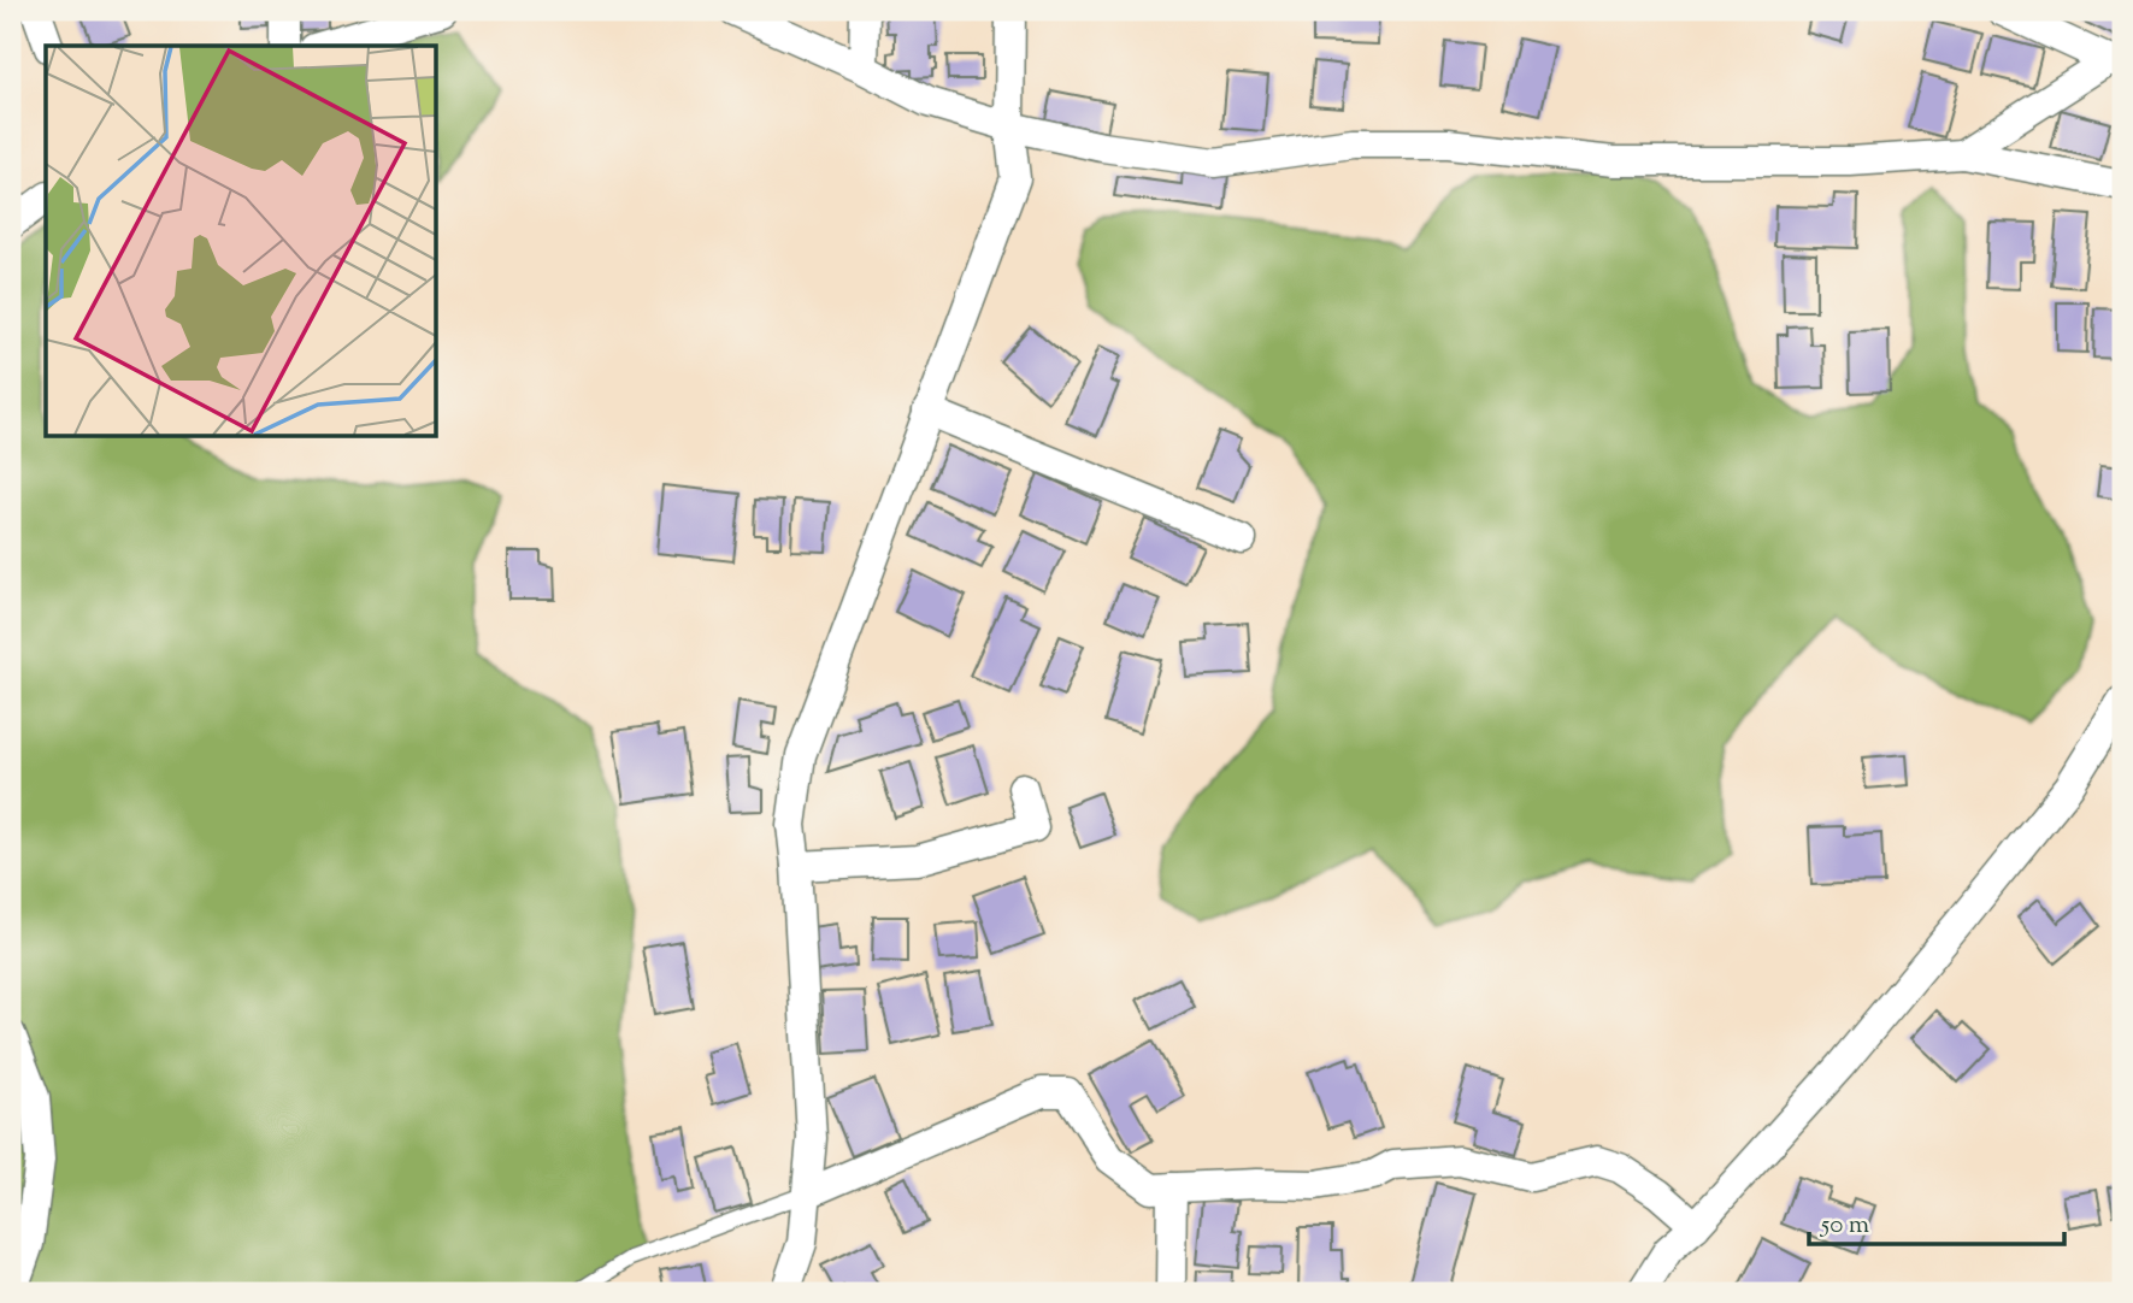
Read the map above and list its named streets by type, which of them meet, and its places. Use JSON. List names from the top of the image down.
{
  "scale_bar": "50 m"
}
